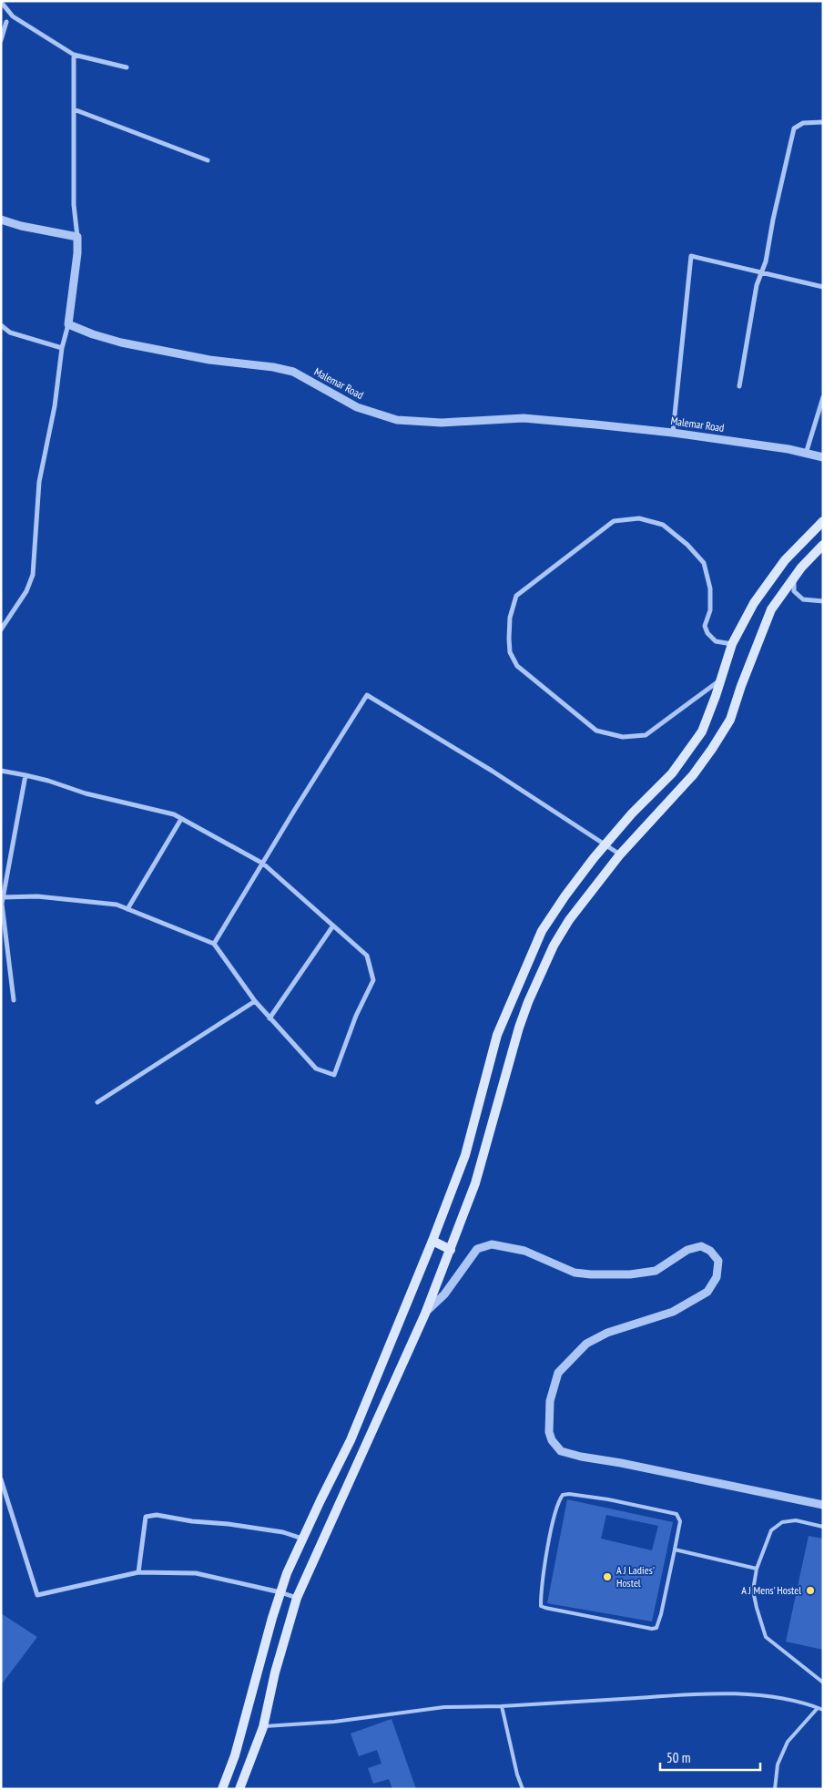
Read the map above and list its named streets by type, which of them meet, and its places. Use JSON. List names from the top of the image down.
{
  "streets": {
    "street": ["Malemar Road"]
  },
  "places": ["A J Ladies' Hostel", "A J Mens' Hostel"],
  "scale_bar": "50 m"
}
